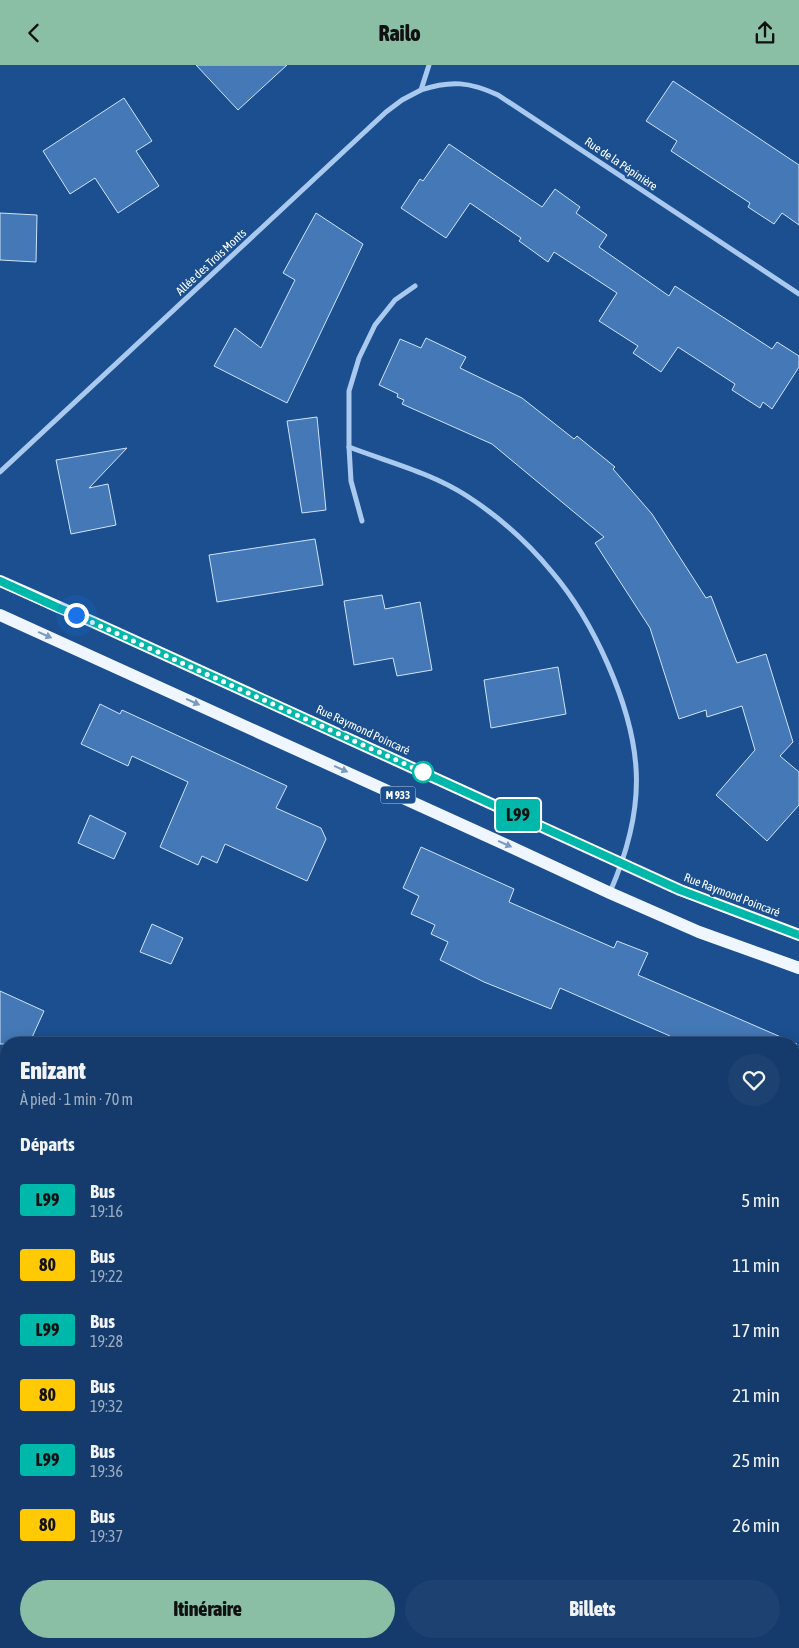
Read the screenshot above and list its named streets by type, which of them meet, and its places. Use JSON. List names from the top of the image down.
{
  "streets": {
    "main road": ["Rue Raymond Poincaré", "M 933"],
    "street": ["Rue de la Pépinière", "Allée des Trois Monts"]
  },
  "crossings": [
    ["Rue de la Pépinière", "Allée des Trois Monts"]
  ],
  "lines": ["bus line L99"],
  "page": {
    "header": "Railo",
    "on_map": "L99",
    "heading": [
      ["Enizant", "À pied · 1 min · 70 m"],
      "Départs"
    ],
    "list": [
      {
        "mark": "L99",
        "name": "Bus",
        "note": "19:16",
        "value": "5 min"
      },
      {
        "mark": "80",
        "name": "Bus",
        "note": "19:22",
        "value": "11 min"
      },
      {
        "mark": "L99",
        "name": "Bus",
        "note": "19:28",
        "value": "17 min"
      },
      {
        "mark": "80",
        "name": "Bus",
        "note": "19:32",
        "value": "21 min"
      },
      {
        "mark": "L99",
        "name": "Bus",
        "note": "19:36",
        "value": "25 min"
      },
      {
        "mark": "80",
        "name": "Bus",
        "note": "19:37",
        "value": "26 min"
      }
    ],
    "buttons": ["Itinéraire", "Billets"]
  }
}
